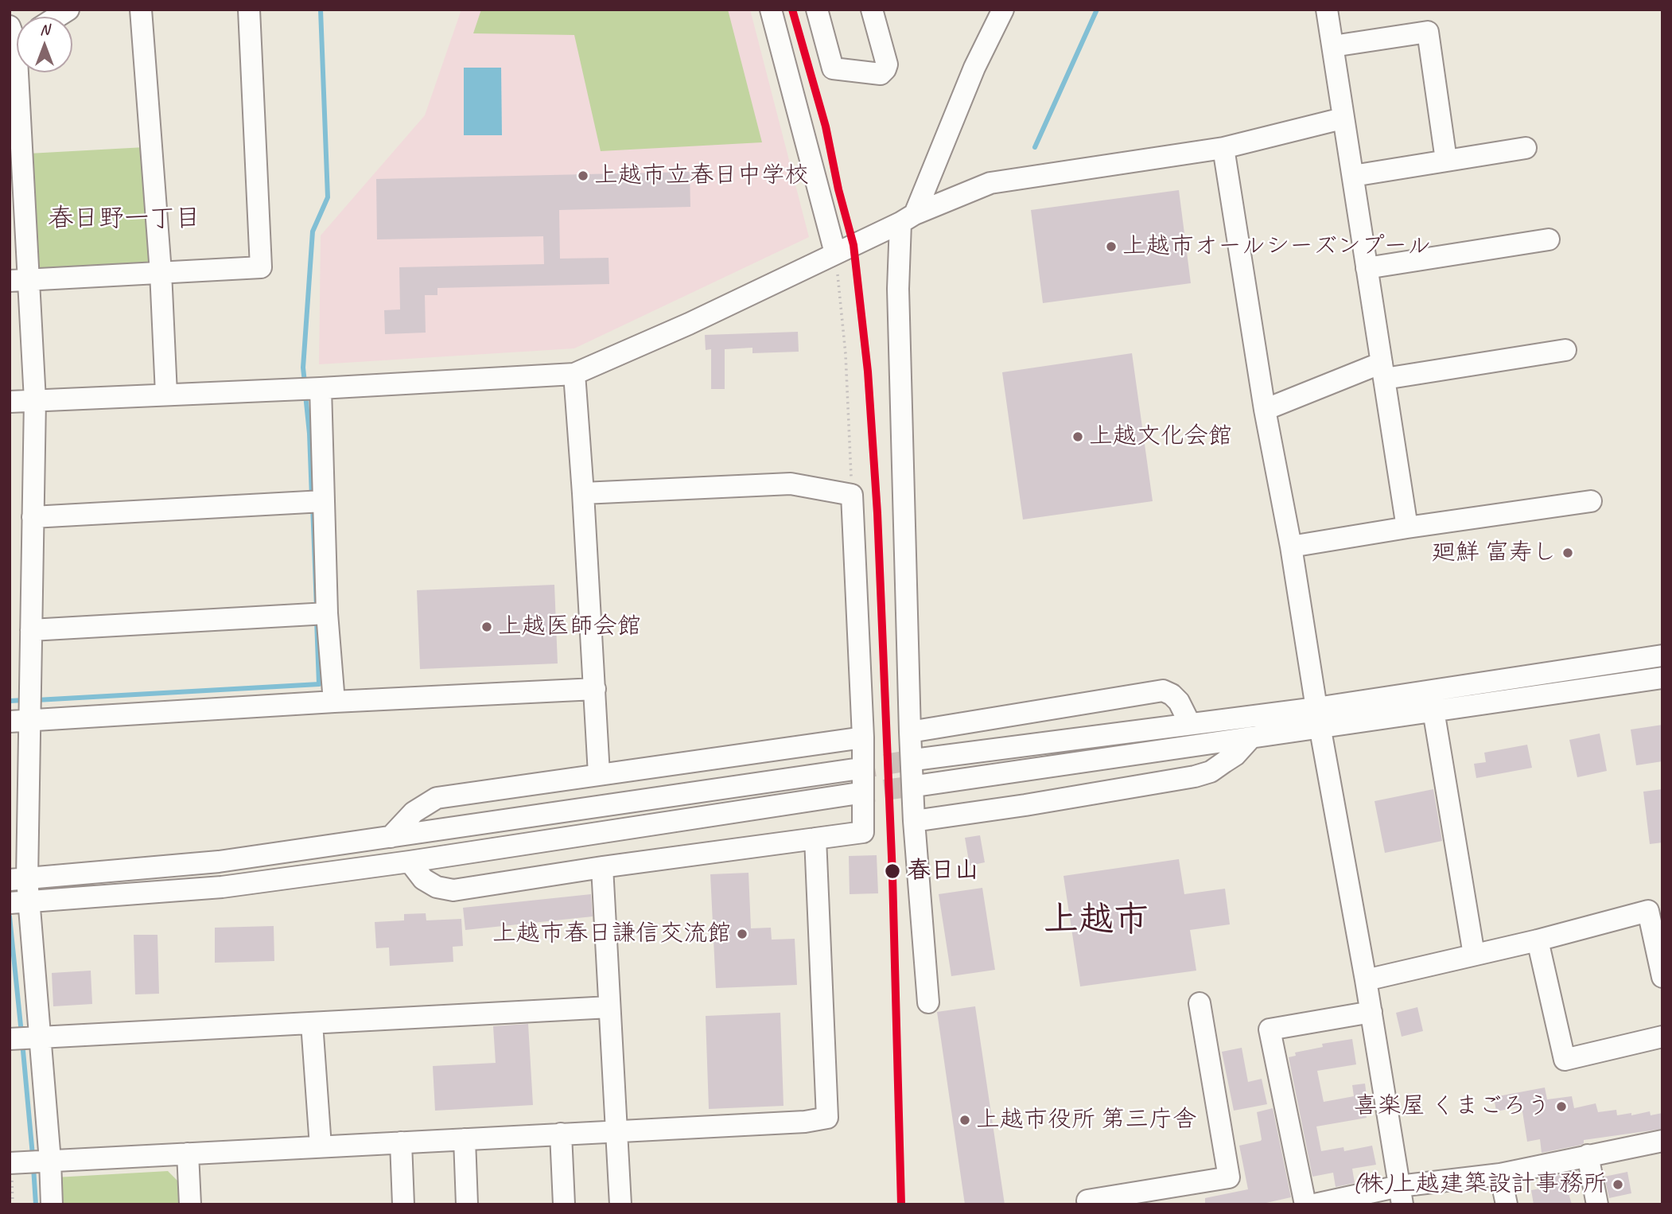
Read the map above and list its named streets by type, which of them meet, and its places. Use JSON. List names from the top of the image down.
{
  "districts": ["春日野一丁目", "上越市"],
  "places": [
    "上越市立春日中学校",
    "上越市オールシーズンプール",
    "上越文化会館",
    "廻鮮 富寿し",
    "上越医師会館",
    "春日山",
    "上越市春日謙信交流館",
    "喜楽屋 くまごろう",
    "上越市役所 第三庁舎",
    "(株)上越建築設計事務所"
  ],
  "north": "top"
}
